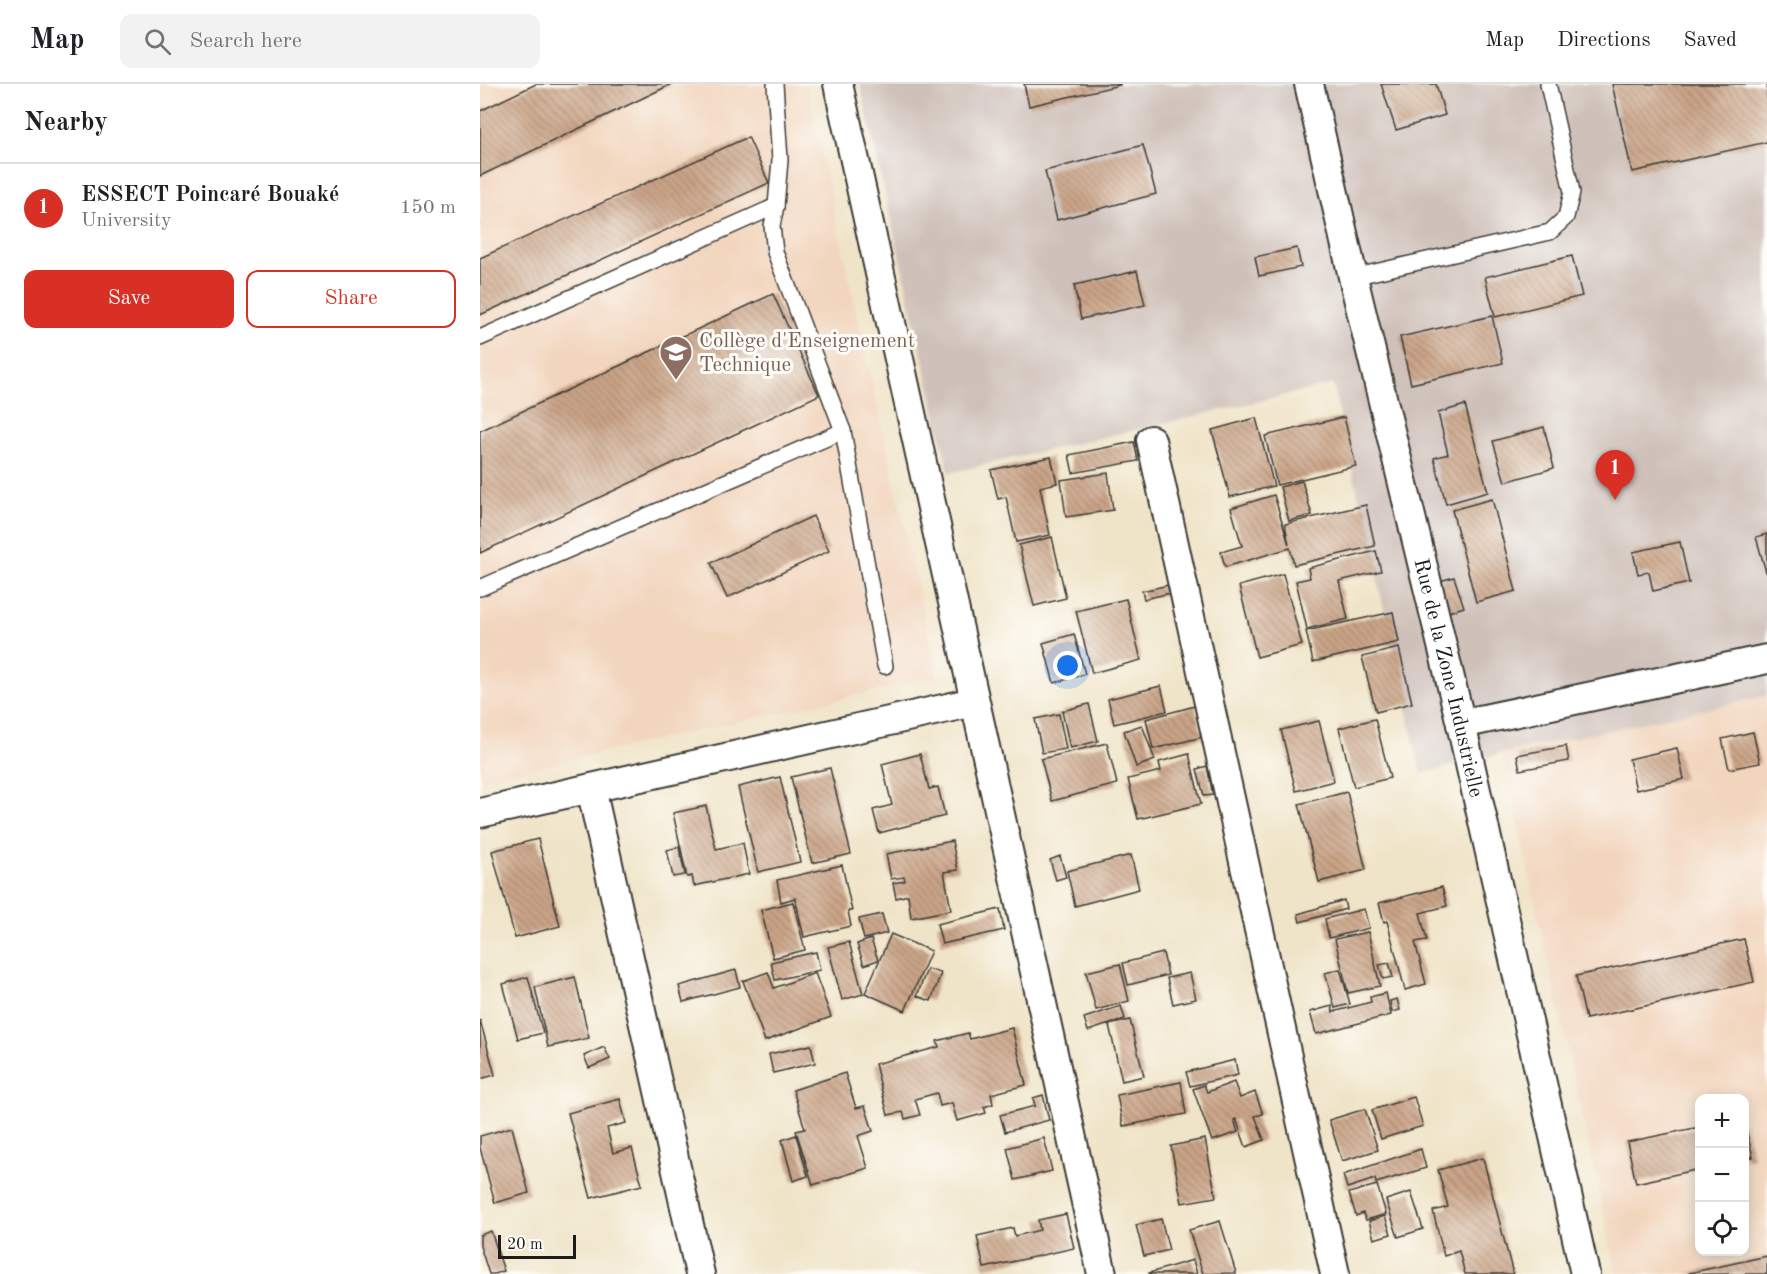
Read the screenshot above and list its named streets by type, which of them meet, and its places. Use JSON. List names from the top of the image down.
{
  "streets": {
    "street": ["Rue de la Zone Industrielle"]
  },
  "places": {
    "school or university": ["Collège d'Enseignement Technique"]
  },
  "scale_bar": "20 m",
  "page": {
    "header": "Map",
    "search": "Search here",
    "nav": ["Map", "Directions", "Saved"],
    "heading": "Nearby",
    "list": [
      {
        "mark": "1",
        "name": "ESSECT Poincaré Bouaké",
        "note": "University",
        "value": "150 m"
      }
    ],
    "buttons": ["Save", "Share"],
    "pins": "1",
    "map_buttons": ["+", "−"],
    "scale": "20 m"
  }
}
